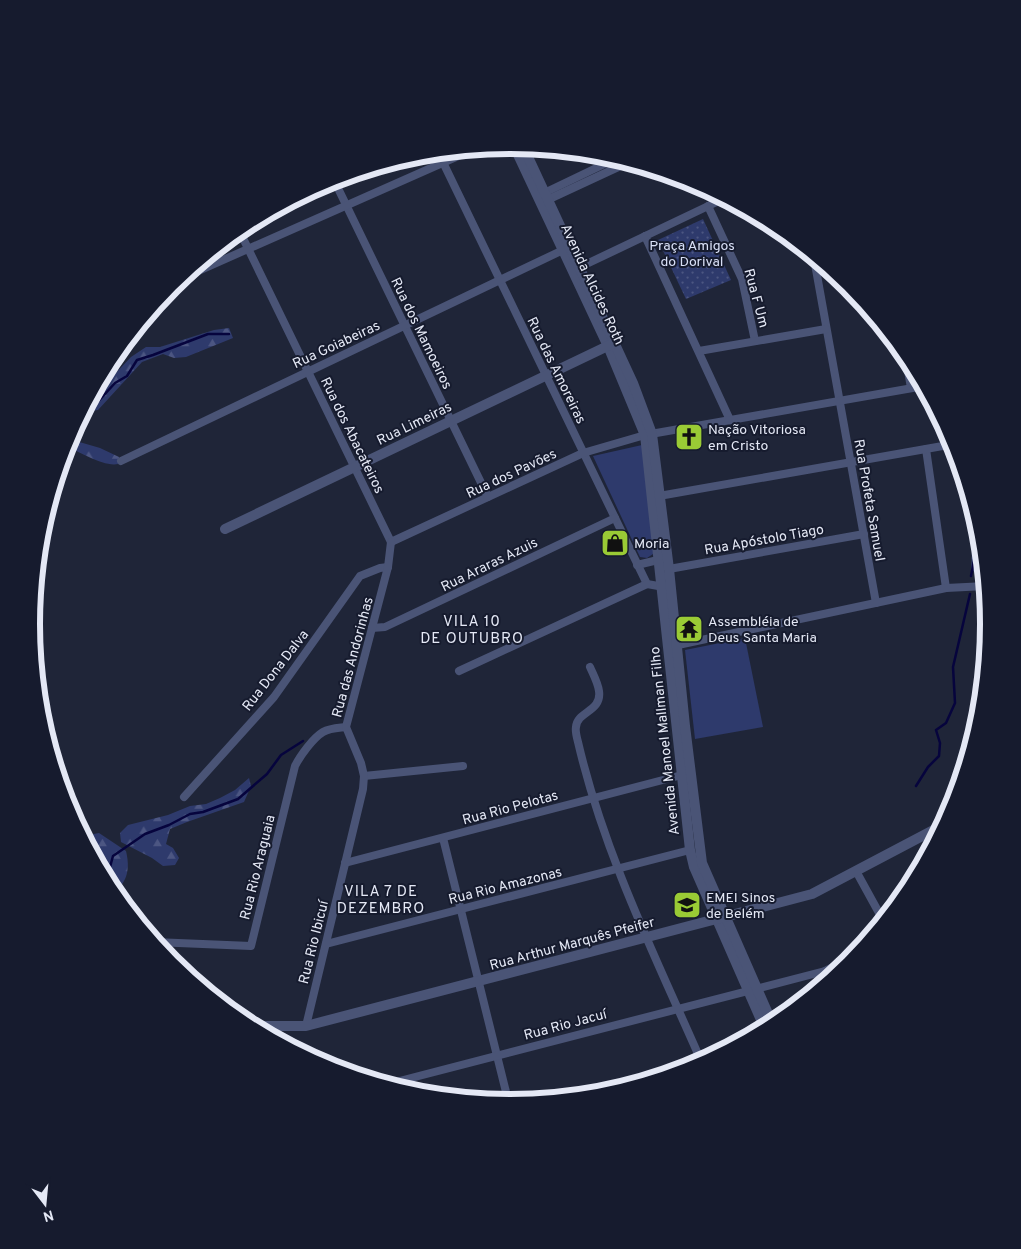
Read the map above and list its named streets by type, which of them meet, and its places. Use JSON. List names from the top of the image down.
{
  "streets": {
    "street": [
      "Avenida Alcides Roth",
      "Rua F Um",
      "Rua dos Mamoeiros",
      "Rua Goiabeiras",
      "Rua das Amoreiras",
      "Rua Limeiras",
      "Rua dos Abacateiros",
      "Rua dos Pavões",
      "Rua Profeta Samuel",
      "Rua Apóstolo Tiago",
      "Rua Araras Azuis",
      "Rua das Andorinhas",
      "Rua Dona Dalva",
      "Avenida Manoel Mallman Filho",
      "Rua Rio Pelotas",
      "Rua Rio Araguaia",
      "Rua Rio Amazonas",
      "Rua Rio Ibicuí",
      "Rua Arthur Marquês Pfeifer",
      "Rua Rio Jacuí"
    ]
  },
  "crossings": [
    ["Avenida Alcides Roth", "Rua Goiabeiras"],
    ["Avenida Alcides Roth", "Rua Limeiras"],
    ["Avenida Alcides Roth", "Rua dos Pavões"],
    ["Avenida Alcides Roth", "Avenida Manoel Mallman Filho"],
    ["Rua dos Mamoeiros", "Rua Goiabeiras"],
    ["Rua dos Mamoeiros", "Rua Limeiras"],
    ["Rua dos Mamoeiros", "Rua dos Pavões"],
    ["Rua Goiabeiras", "Rua das Amoreiras"],
    ["Rua Goiabeiras", "Rua dos Abacateiros"],
    ["Rua das Amoreiras", "Rua Limeiras"],
    ["Rua das Amoreiras", "Rua dos Pavões"],
    ["Rua das Amoreiras", "Rua Araras Azuis"],
    ["Rua Limeiras", "Rua dos Abacateiros"],
    ["Rua dos Abacateiros", "Rua dos Pavões"],
    ["Rua dos Abacateiros", "Rua das Andorinhas"],
    ["Rua dos Pavões", "Rua Profeta Samuel"],
    ["Rua dos Pavões", "Rua das Andorinhas"],
    ["Rua dos Pavões", "Avenida Manoel Mallman Filho"],
    ["Rua Profeta Samuel", "Rua Apóstolo Tiago"],
    ["Rua Apóstolo Tiago", "Avenida Manoel Mallman Filho"],
    ["Rua Araras Azuis", "Rua das Andorinhas"],
    ["Rua das Andorinhas", "Rua Dona Dalva"],
    ["Rua das Andorinhas", "Rua Rio Pelotas"],
    ["Rua das Andorinhas", "Rua Rio Araguaia"],
    ["Rua das Andorinhas", "Rua Rio Ibicuí"],
    ["Avenida Manoel Mallman Filho", "Rua Rio Pelotas"],
    ["Avenida Manoel Mallman Filho", "Rua Rio Amazonas"],
    ["Avenida Manoel Mallman Filho", "Rua Arthur Marquês Pfeifer"],
    ["Avenida Manoel Mallman Filho", "Rua Rio Jacuí"],
    ["Rua Rio Pelotas", "Rua Rio Ibicuí"],
    ["Rua Rio Amazonas", "Rua Rio Ibicuí"],
    ["Rua Rio Ibicuí", "Rua Arthur Marquês Pfeifer"]
  ],
  "districts": ["VILA 10 DE OUTUBRO", "VILA 7 DE DEZEMBRO"],
  "parks": ["Praça Amigos do Dorival"],
  "places": {
    "church": ["Nação Vitoriosa em Cristo"],
    "shop": ["Moria"],
    "temple": ["Assembléia de Deus Santa Maria"],
    "school or university": ["EMEI Sinos de Belém"]
  },
  "north": "bottom"
}
